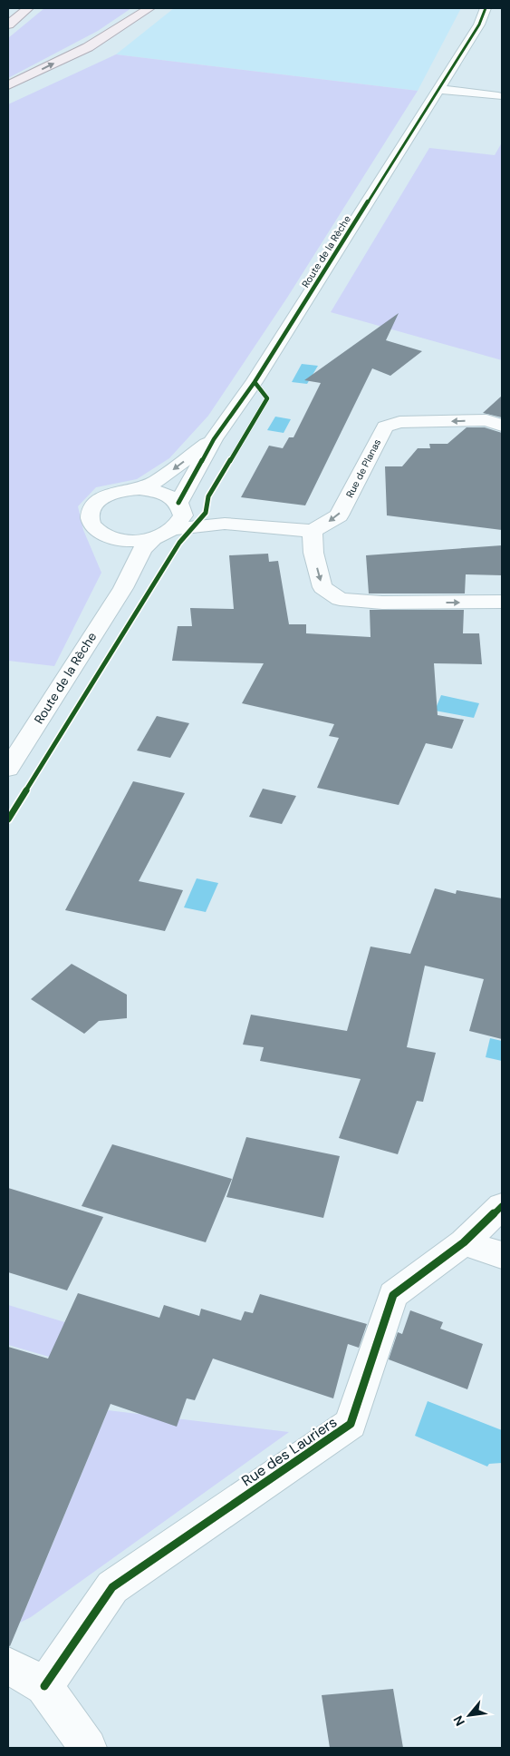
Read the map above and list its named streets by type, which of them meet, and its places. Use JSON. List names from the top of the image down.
{
  "streets": {
    "street": ["Route de la Rèche", "Rue de Planas", "Rue des Lauriers"]
  },
  "one_way": ["Rue de Planas"],
  "north": "bottom left"
}
